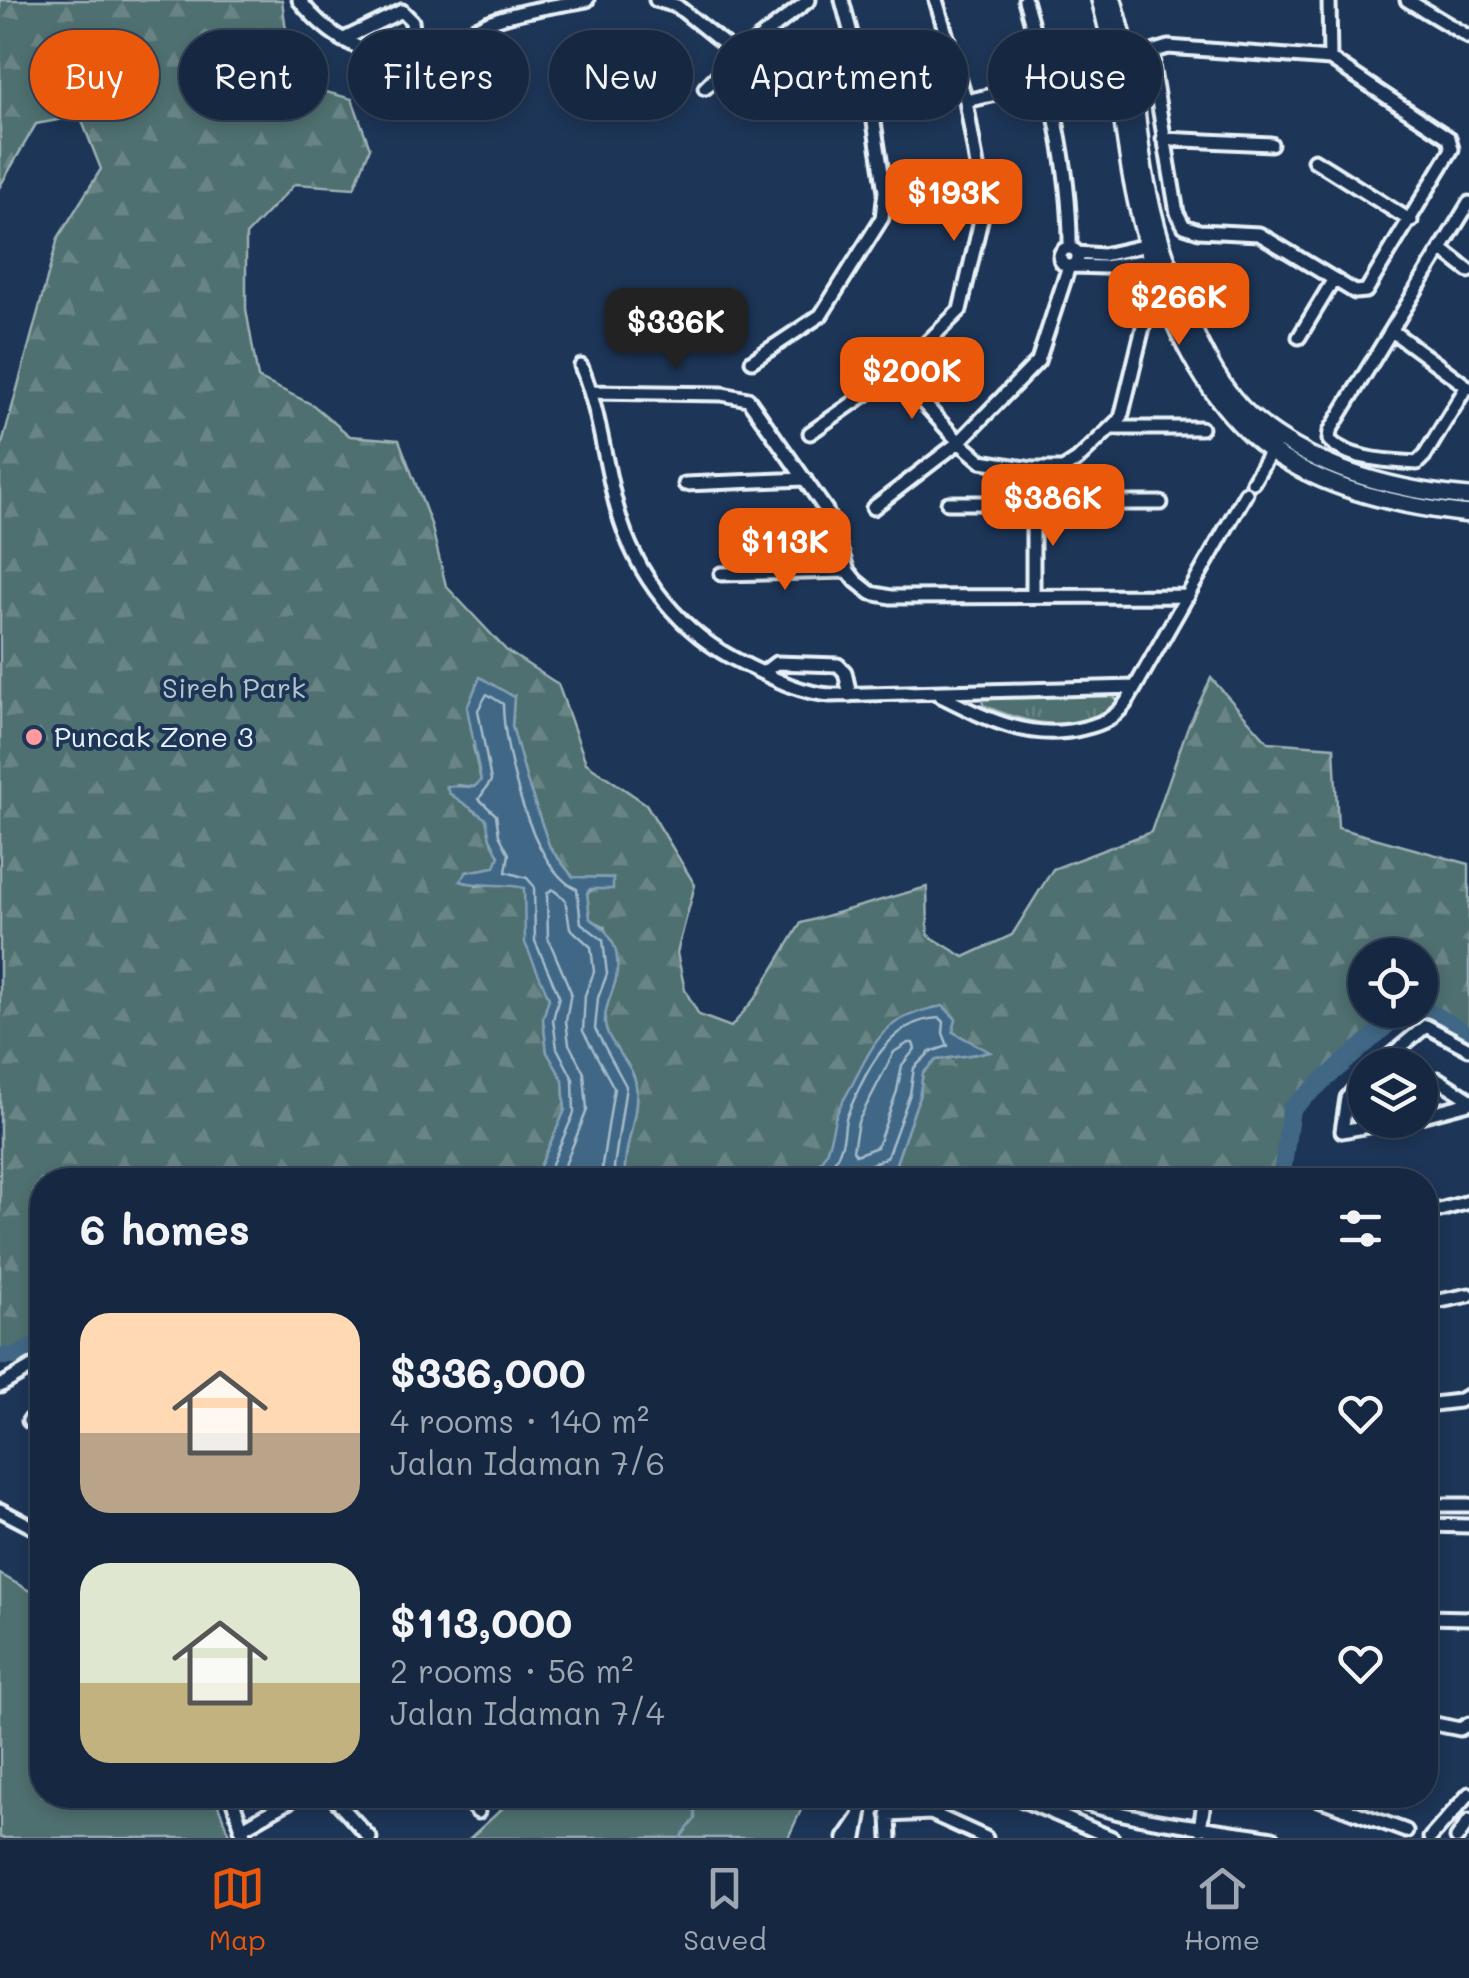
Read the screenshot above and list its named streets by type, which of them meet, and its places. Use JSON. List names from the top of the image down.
{
  "parks": ["Sireh Park"],
  "places": ["Puncak Zone 3"],
  "page": {
    "chip": [
      "Buy",
      "Rent",
      "Filters",
      "New",
      "Apartment",
      "House"
    ],
    "price": [
      "$193K",
      "$266K",
      "$336K",
      "$200K",
      "$386K",
      "$113K"
    ],
    "heading": "6 homes",
    "list": [
      {
        "name": "$336,000",
        "note": "4 rooms · 140 m² · Jalan Idaman 7/6"
      },
      {
        "name": "$113,000",
        "note": "2 rooms · 56 m² · Jalan Idaman 7/4"
      }
    ],
    "tabs": ["Map", "Saved", "Home"]
  }
}
